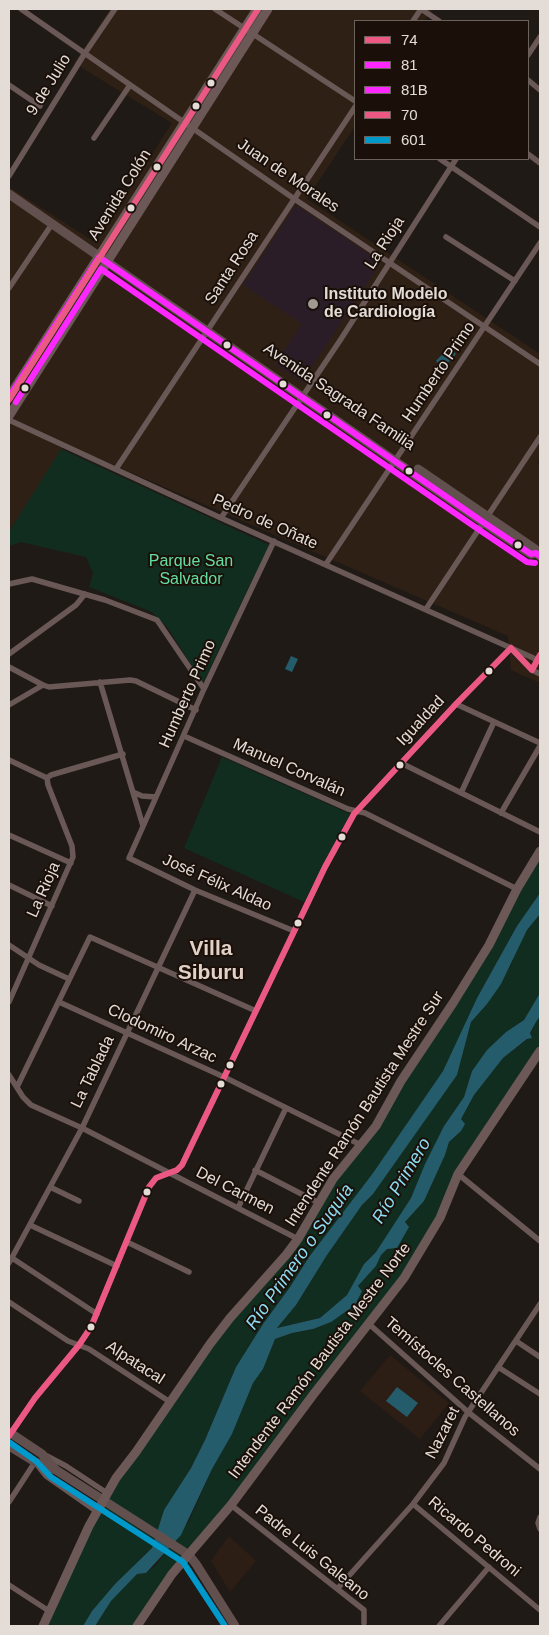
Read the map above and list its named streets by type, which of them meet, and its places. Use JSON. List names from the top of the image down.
{
  "streets": {
    "main road": [
      "Avenida Colón",
      "Avenida Sagrada Familia",
      "Intendente Ramón Bautista Mestre Sur",
      "Intendente Ramón Bautista Mestre Norte"
    ],
    "street": [
      "9 de Julio",
      "Juan de Morales",
      "La Rioja",
      "Santa Rosa",
      "Humberto Primo",
      "Pedro de Oñate",
      "Igualdad",
      "Manuel Corvalán",
      "José Félix Aldao",
      "Clodomiro Arzac",
      "La Tablada",
      "Del Carmen",
      "Alpatacal",
      "Temístocles Castellanos",
      "Nazaret",
      "Ricardo Pedroni",
      "Padre Luis Galeano"
    ]
  },
  "crossings": [
    ["9 de Julio", "Juan de Morales"],
    ["Juan de Morales", "Avenida Colón"],
    ["Juan de Morales", "La Rioja"],
    ["Juan de Morales", "Santa Rosa"],
    ["Juan de Morales", "Humberto Primo"],
    ["Avenida Colón", "Avenida Sagrada Familia"],
    ["Avenida Colón", "Pedro de Oñate"],
    ["La Rioja", "Avenida Sagrada Familia"],
    ["La Rioja", "Pedro de Oñate"],
    ["Santa Rosa", "Avenida Sagrada Familia"],
    ["Santa Rosa", "Pedro de Oñate"],
    ["Humberto Primo", "Avenida Sagrada Familia"],
    ["Humberto Primo", "Pedro de Oñate"],
    ["Humberto Primo", "Manuel Corvalán"],
    ["Humberto Primo", "José Félix Aldao"],
    ["Pedro de Oñate", "Igualdad"],
    ["Igualdad", "Manuel Corvalán"],
    ["Igualdad", "José Félix Aldao"],
    ["Igualdad", "Clodomiro Arzac"],
    ["Igualdad", "Del Carmen"],
    ["Igualdad", "Alpatacal"],
    ["Manuel Corvalán", "Intendente Ramón Bautista Mestre Sur"],
    ["José Félix Aldao", "La Tablada"],
    ["Clodomiro Arzac", "La Tablada"],
    ["Clodomiro Arzac", "Intendente Ramón Bautista Mestre Sur"],
    ["La Tablada", "Del Carmen"],
    ["Intendente Ramón Bautista Mestre Sur", "Del Carmen"],
    ["Intendente Ramón Bautista Mestre Sur", "Alpatacal"],
    ["Intendente Ramón Bautista Mestre Norte", "Temístocles Castellanos"],
    ["Intendente Ramón Bautista Mestre Norte", "Padre Luis Galeano"],
    ["Temístocles Castellanos", "Nazaret"],
    ["Nazaret", "Ricardo Pedroni"],
    ["Nazaret", "Padre Luis Galeano"]
  ],
  "districts": ["Villa Siburu"],
  "water": ["Río Primero", "Río Primero o Suquía"],
  "parks": ["Parque San Salvador"],
  "places": ["Instituto Modelo de Cardiología"],
  "lines": [
    "transit line 70",
    "transit line 81",
    "transit line 81B",
    "transit line 74",
    "transit line 601"
  ],
  "legend": [
    "74",
    "81",
    "81B",
    "70",
    "601"
  ]
}
